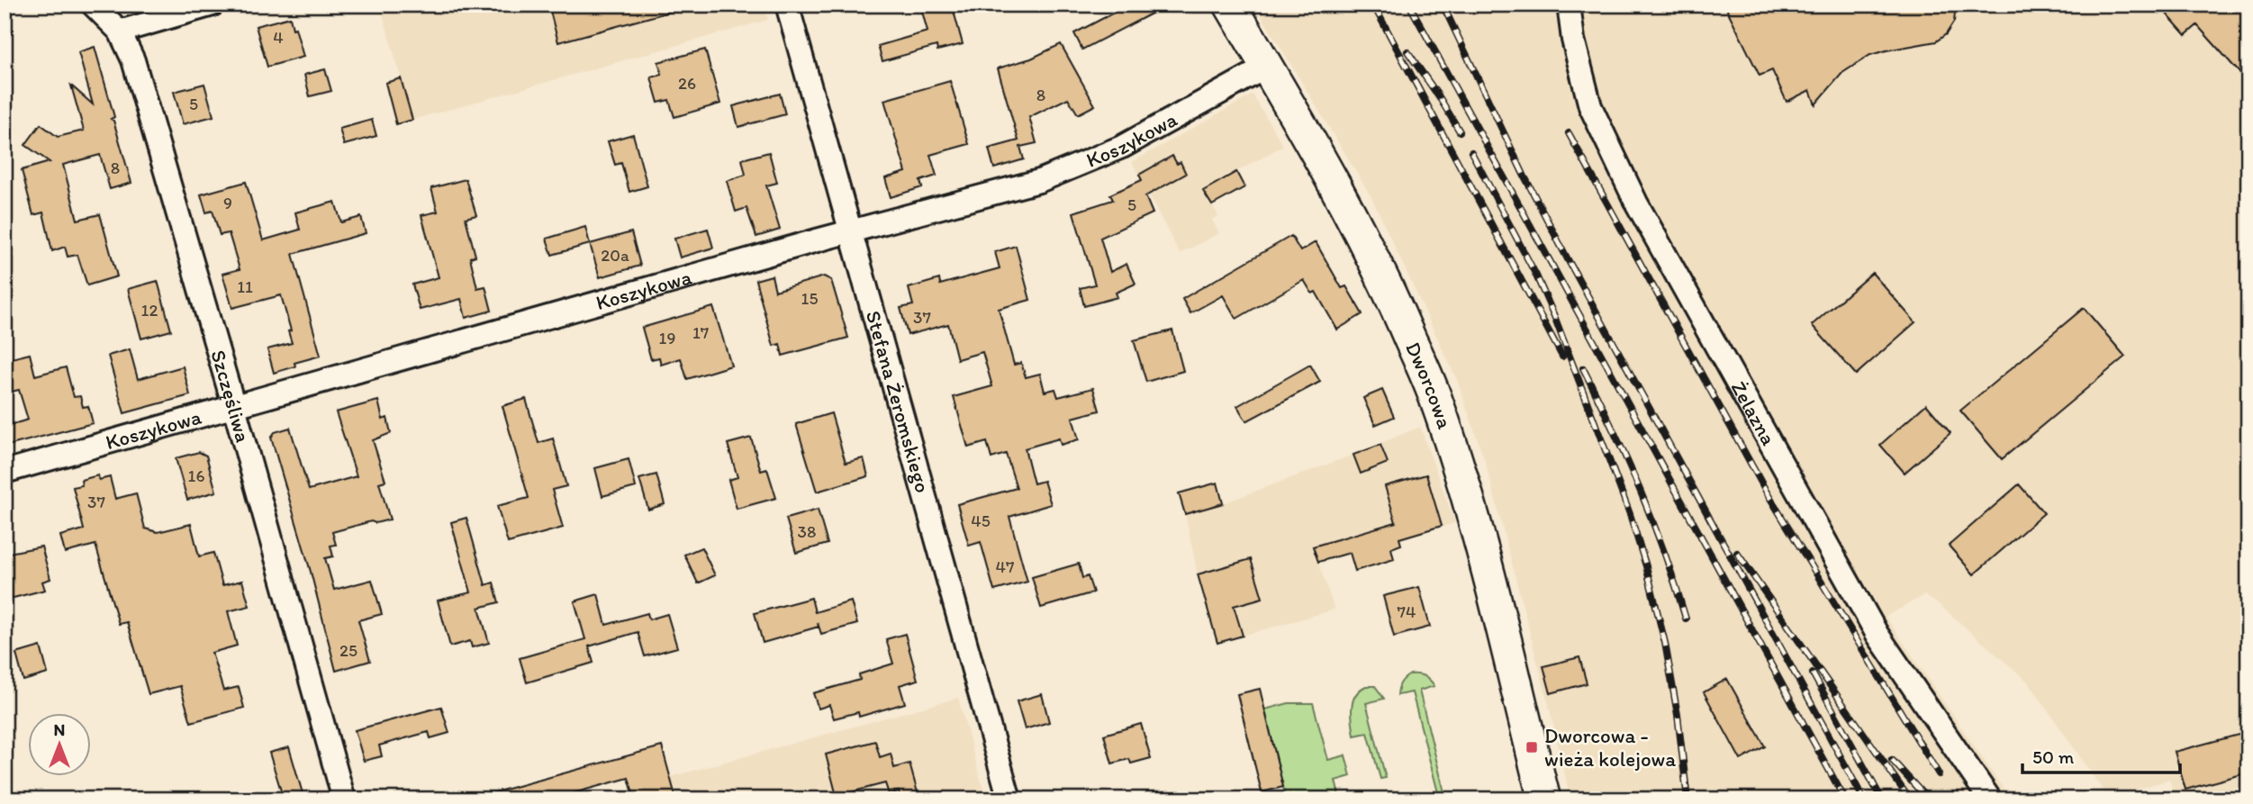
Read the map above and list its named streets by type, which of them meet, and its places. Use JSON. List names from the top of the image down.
{
  "streets": {
    "street": [
      "Koszykowa",
      "Dworcowa",
      "Szczęśliwa",
      "Stefana Żeromskiego",
      "Żelazna"
    ]
  },
  "crossings": [
    ["Koszykowa", "Dworcowa"],
    ["Koszykowa", "Szczęśliwa"],
    ["Koszykowa", "Stefana Żeromskiego"]
  ],
  "places": {
    "transit": ["Dworcowa - wieża kolejowa"]
  },
  "house_numbers": [
    "4",
    "26",
    "8",
    "5",
    "8",
    "9",
    "5",
    "20a",
    "11",
    "15",
    "12",
    "37",
    "17",
    "19",
    "16",
    "37",
    "45",
    "38",
    "47",
    "74",
    "25"
  ],
  "scale_bar": "50 m",
  "north": "top"
}
